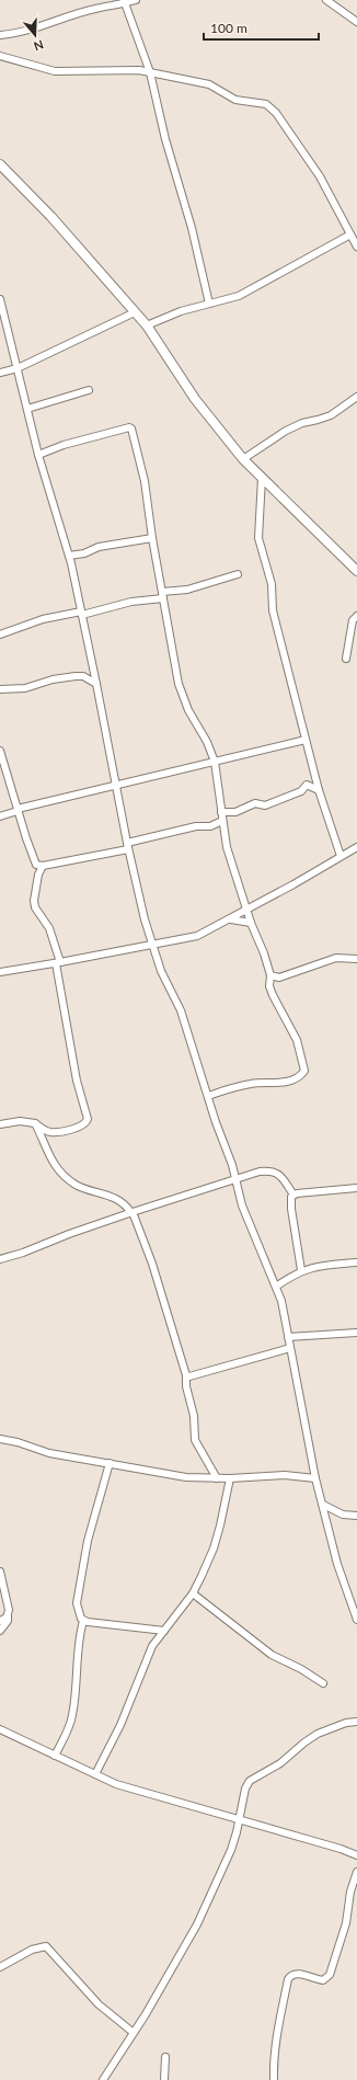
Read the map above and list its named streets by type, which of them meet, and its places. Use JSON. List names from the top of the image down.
{
  "scale_bar": "100 m",
  "north": "bottom"
}
